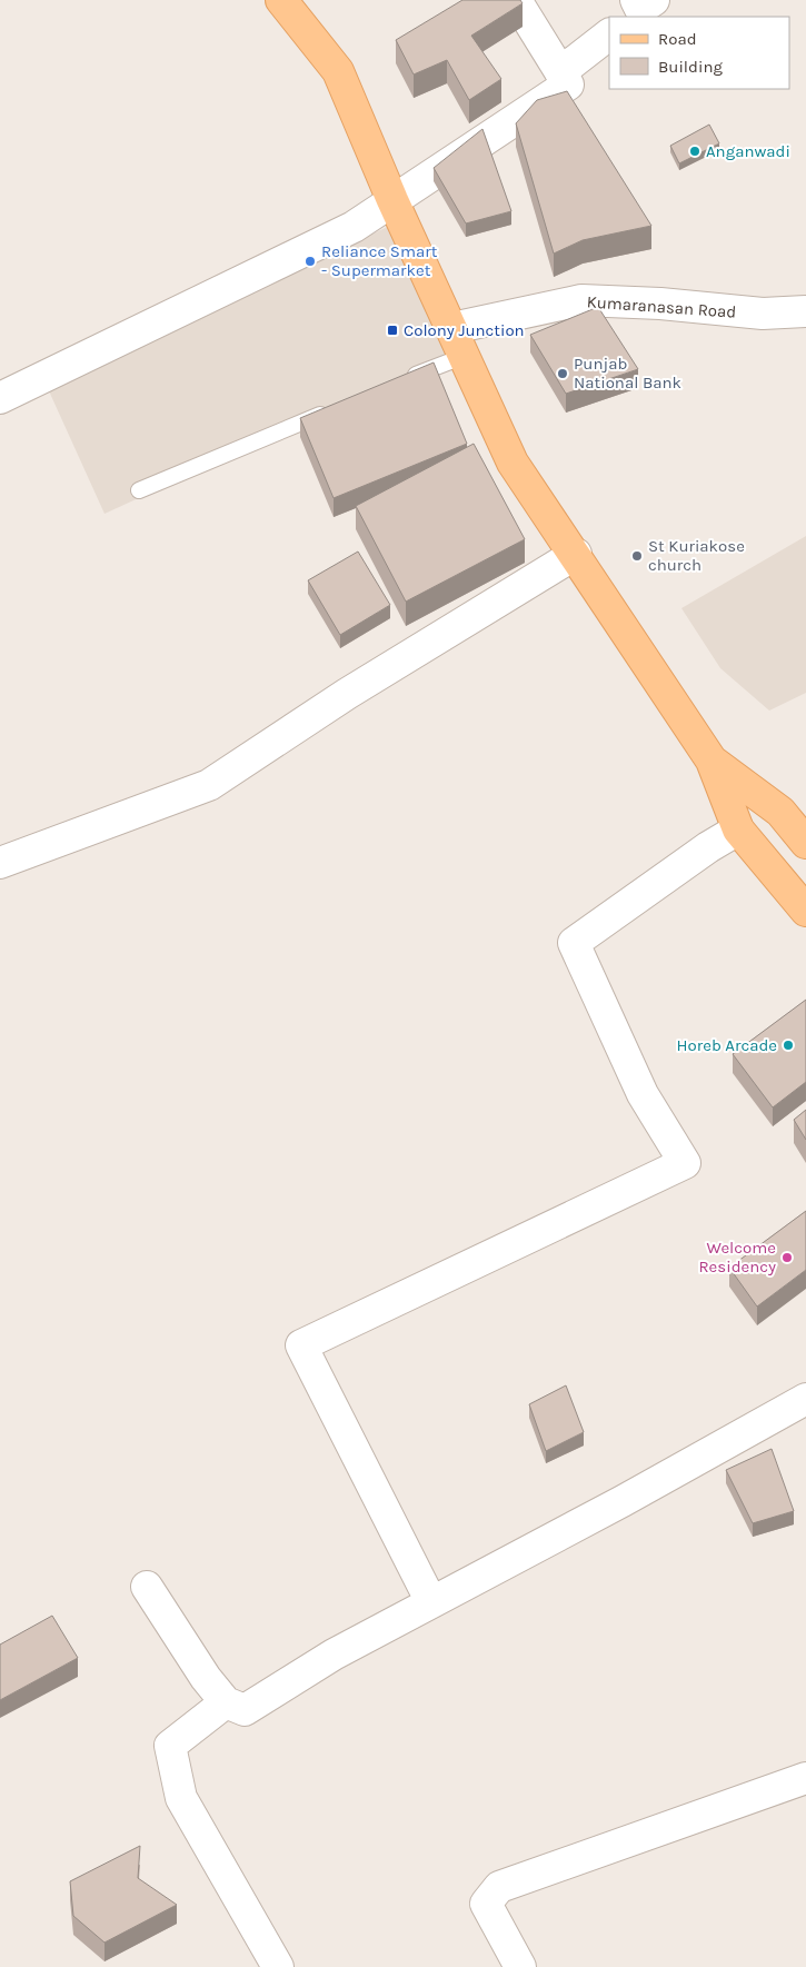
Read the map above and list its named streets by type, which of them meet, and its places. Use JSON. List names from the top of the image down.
{
  "streets": {
    "street": ["Kumaranasan Road"]
  },
  "places": {
    "other": [
      "Anganwadi",
      "Reliance Smart - Supermarket",
      "Punjab National Bank",
      "St Kuriakose church",
      "Horeb Arcade",
      "Welcome Residency"
    ],
    "transit": ["Colony Junction"]
  },
  "legend": ["Road", "Building"]
}
